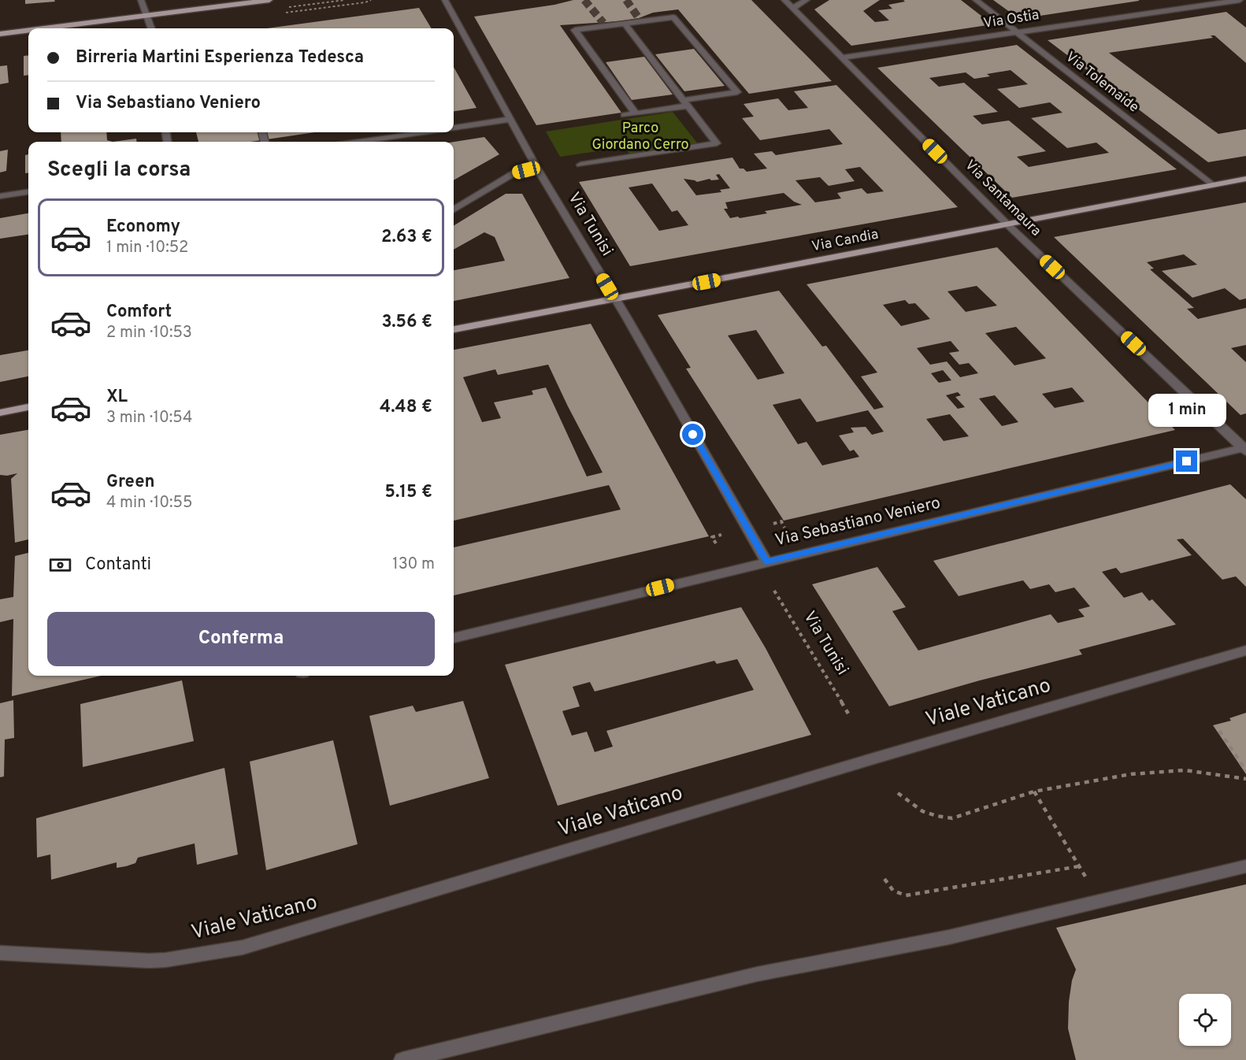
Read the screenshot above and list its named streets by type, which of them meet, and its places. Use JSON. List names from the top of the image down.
{
  "streets": {
    "main road": ["Via Candia"],
    "street": [
      "Via Ostia",
      "Via Tolemaide",
      "Via Santamaura",
      "Via Tunisi",
      "Via Sebastiano Veniero",
      "Viale Vaticano"
    ]
  },
  "crossings": [
    ["Via Ostia", "Via Tolemaide"],
    ["Via Ostia", "Via Santamaura"],
    ["Via Tolemaide", "Via Candia"],
    ["Via Santamaura", "Via Candia"],
    ["Via Santamaura", "Via Sebastiano Veniero"],
    ["Via Tunisi", "Via Candia"],
    ["Via Tunisi", "Via Sebastiano Veniero"]
  ],
  "parks": ["Parco Giordano Cerro"],
  "page": {
    "banner": ["Birreria Martini Esperienza Tedesca", "Via Sebastiano Veniero"],
    "heading": "Scegli la corsa",
    "list": [
      {
        "name": "Economy",
        "note": "1 min · 10:52",
        "value": "2.63 €"
      },
      {
        "name": "Comfort",
        "note": "2 min · 10:53",
        "value": "3.56 €"
      },
      {
        "name": "XL",
        "note": "3 min · 10:54",
        "value": "4.48 €"
      },
      {
        "name": "Green",
        "note": "4 min · 10:55",
        "value": "5.15 €"
      }
    ],
    "bubble": "1 min",
    "pay": ["Contanti", "130 m"],
    "buttons": "Conferma"
  }
}
